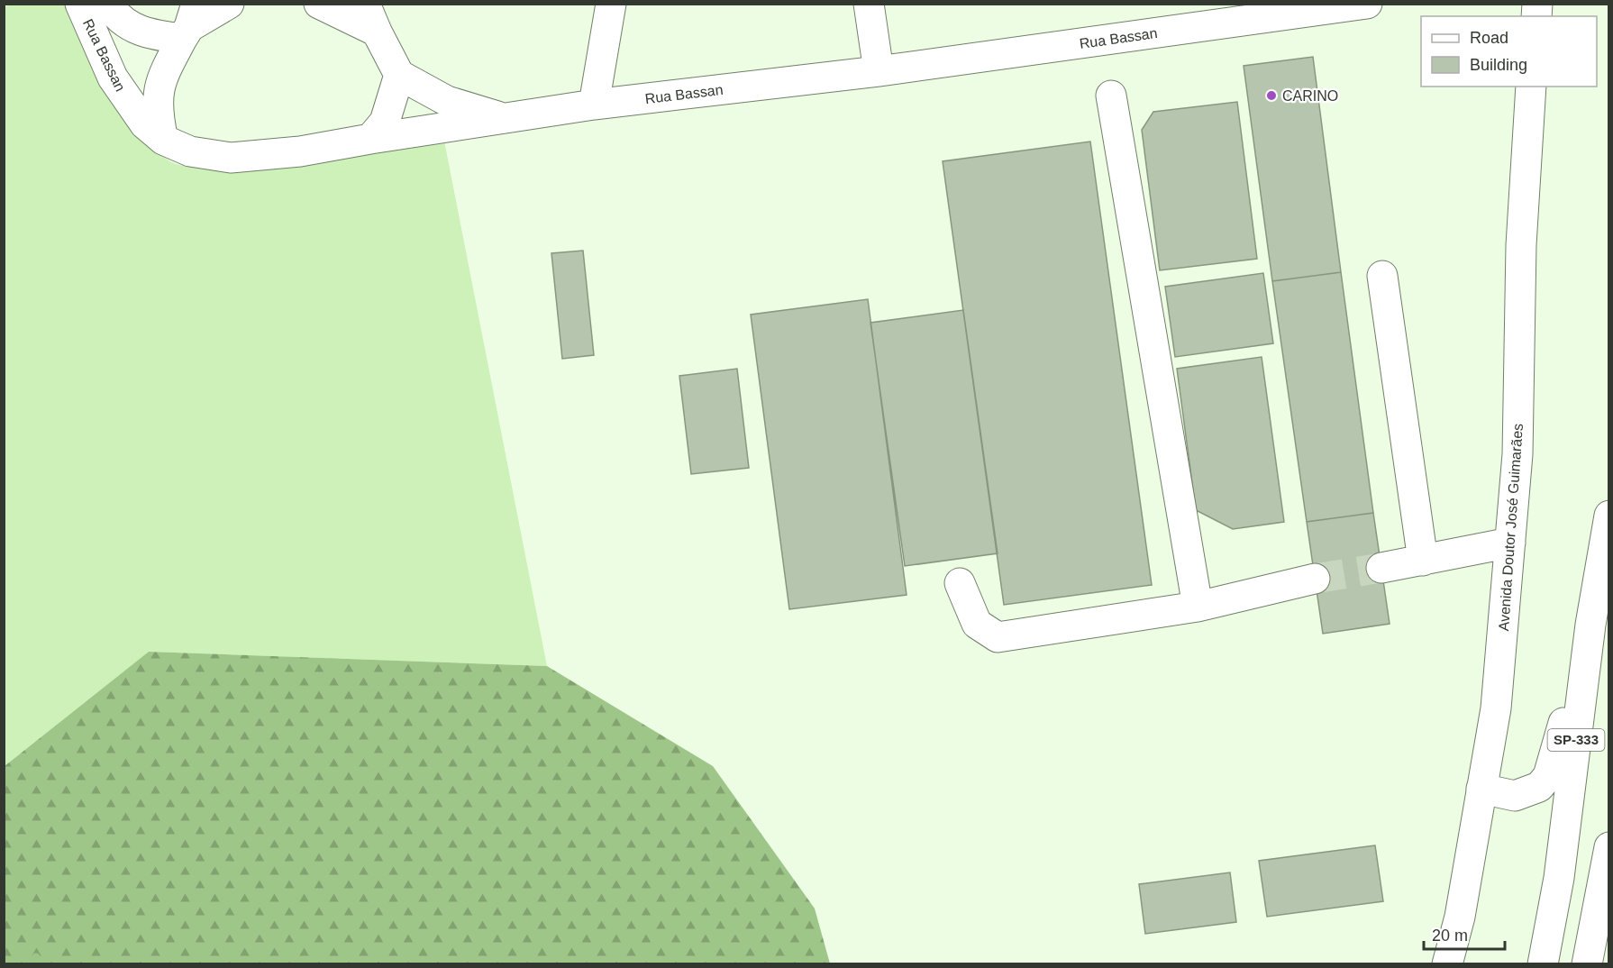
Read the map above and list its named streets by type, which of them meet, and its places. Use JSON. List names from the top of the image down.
{
  "streets": {
    "main road": ["Rua Bassan", "Avenida Doutor José Guimarães", "SP-333"]
  },
  "places": ["CARINO"],
  "legend": ["Road", "Building"],
  "scale_bar": "20 m"
}
